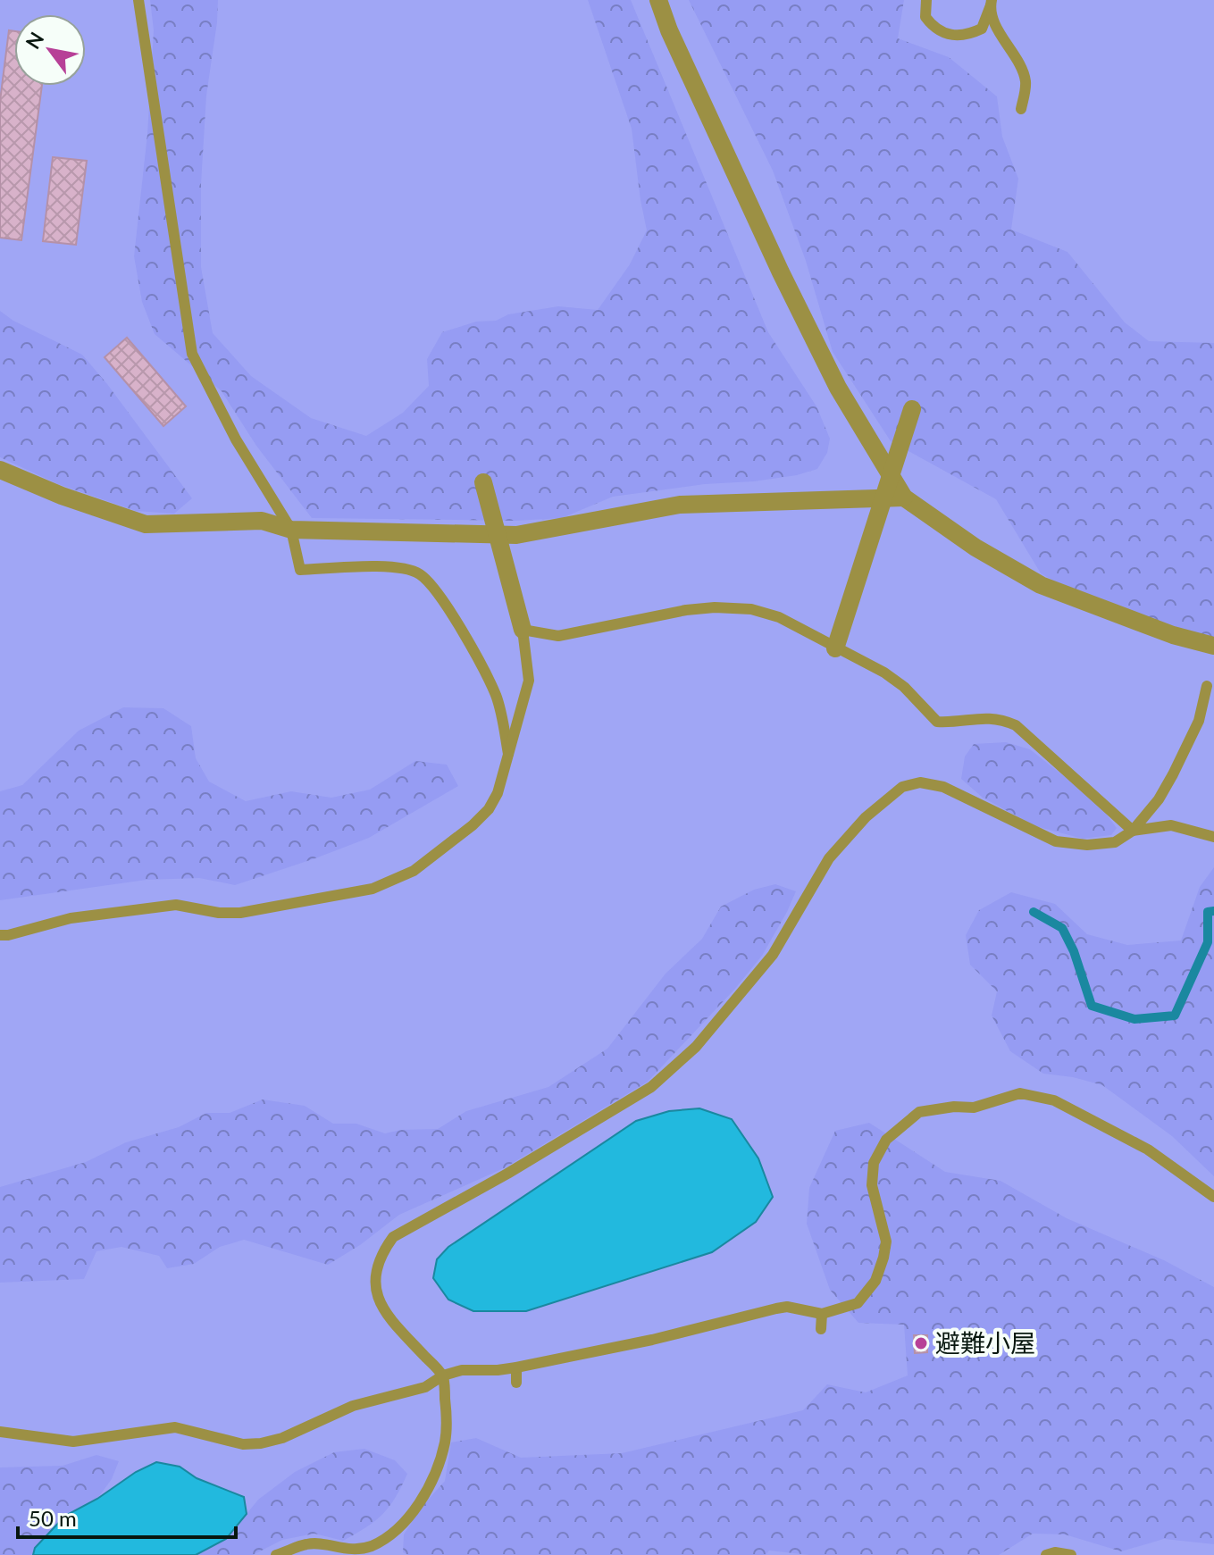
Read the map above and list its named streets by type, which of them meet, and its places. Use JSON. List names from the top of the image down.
{
  "places": ["避難小屋"],
  "scale_bar": "50 m",
  "north": "top left"
}
